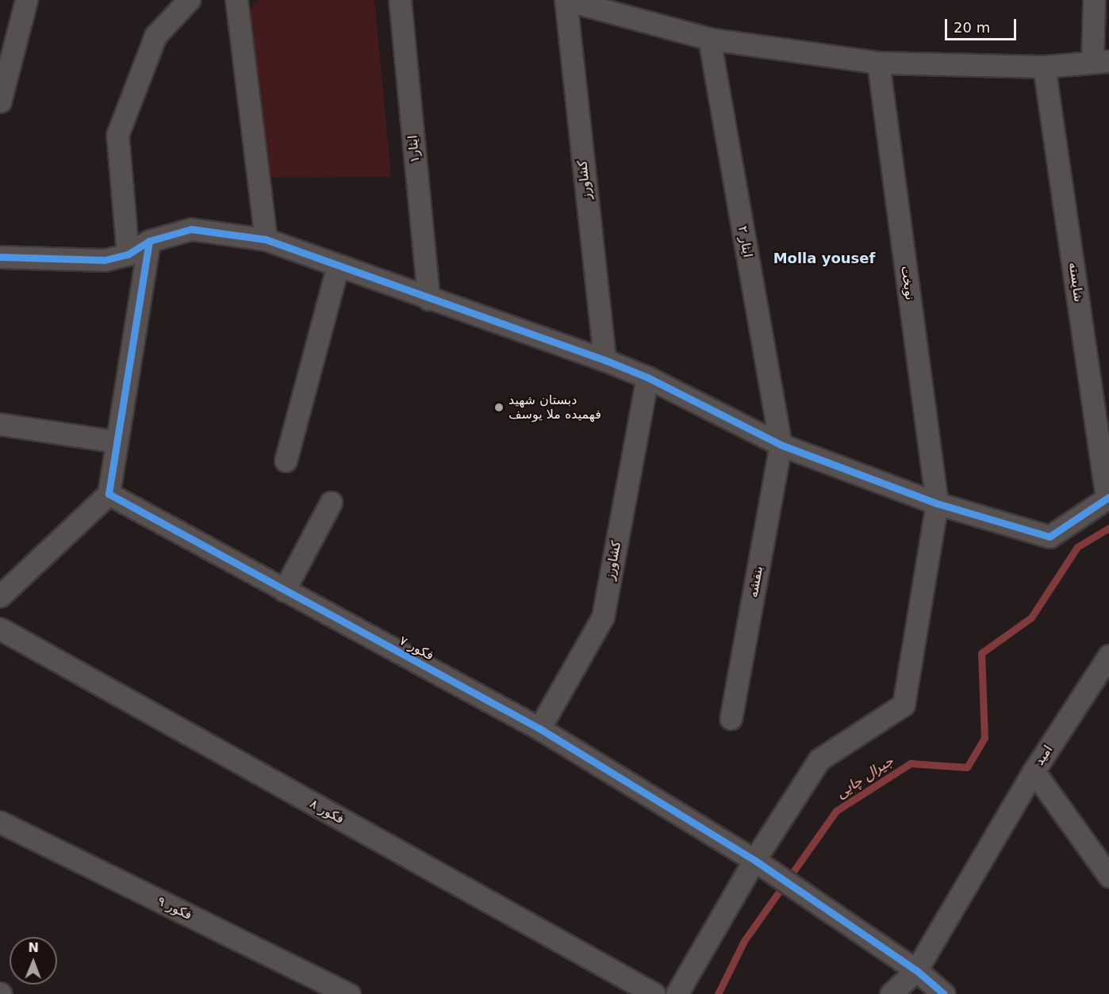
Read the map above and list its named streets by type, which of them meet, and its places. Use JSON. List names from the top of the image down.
{
  "streets": {
    "street": [
      "ایثار۱",
      "کشاورز",
      "ایثار ۲",
      "شایسته",
      "نوبخت",
      "بنفشه",
      "فکور ۷",
      "امید",
      "فکور ۸",
      "فکور ۹"
    ]
  },
  "crossings": [
    ["کشاورز", "فکور ۷"],
    ["ایثار ۲", "بنفشه"],
    ["نوبخت", "فکور ۷"]
  ],
  "districts": ["Molla yousef"],
  "water": ["جیرال چایی"],
  "places": ["دبستان شهید فهمیده ملا یوسف"],
  "scale_bar": "20 m",
  "north": "top"
}
